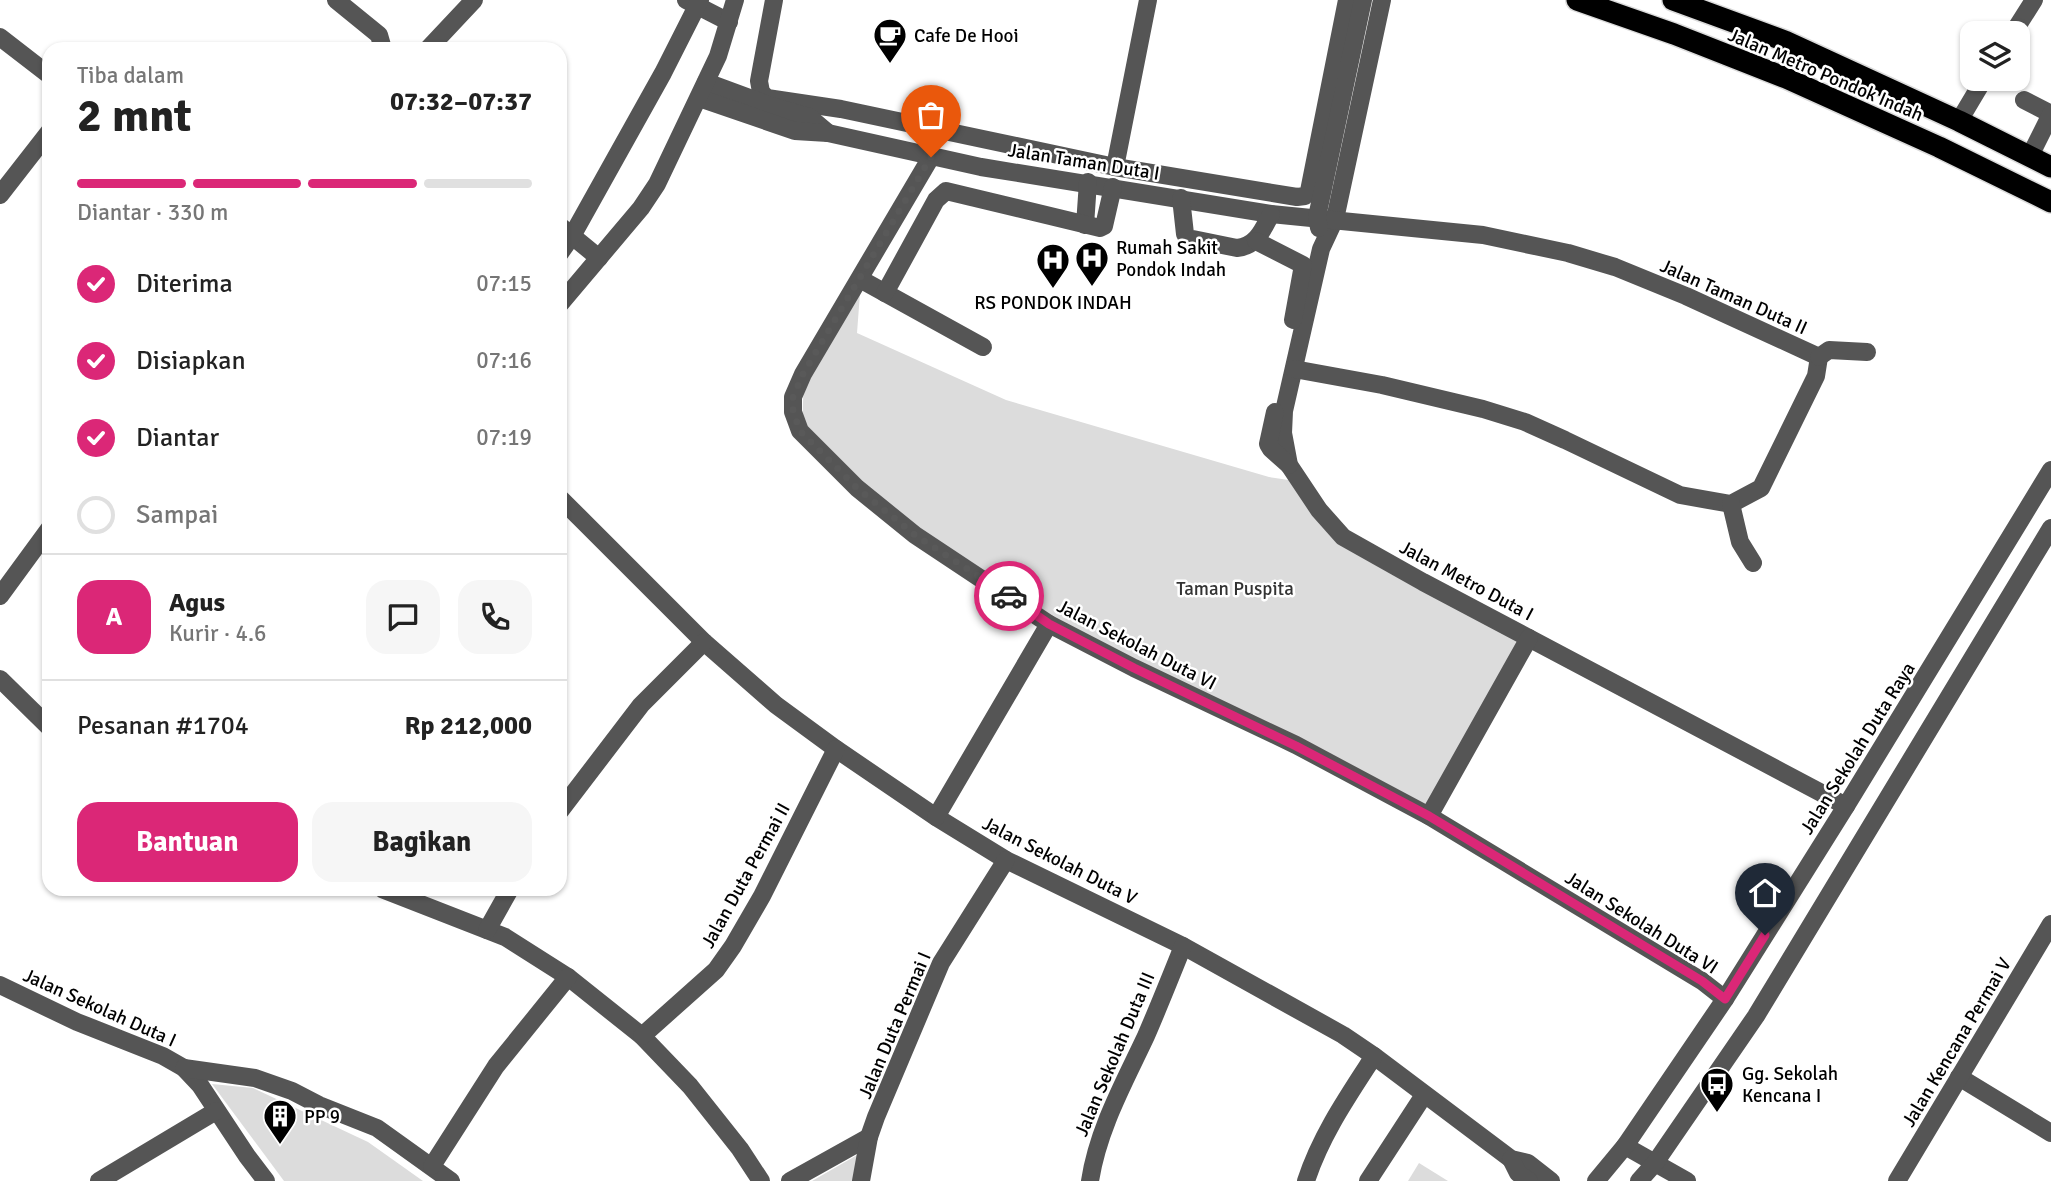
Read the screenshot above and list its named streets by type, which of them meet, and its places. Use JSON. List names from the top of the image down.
{
  "streets": {
    "highway": ["Jalan Metro Pondok Indah"],
    "street": [
      "Jalan Taman Duta I",
      "Jalan Taman Duta II",
      "Jalan Metro Duta I",
      "Jalan Sekolah Duta VI",
      "Jalan Sekolah Duta Raya",
      "Jalan Sekolah Duta V",
      "Jalan Duta Permai II",
      "Jalan Sekolah Duta I",
      "Jalan Duta Permai I",
      "Jalan Kencana Permai V",
      "Jalan Sekolah Duta III"
    ]
  },
  "crossings": [
    ["Jalan Taman Duta I", "Jalan Taman Duta II"],
    ["Jalan Taman Duta I", "Jalan Metro Duta I"],
    ["Jalan Taman Duta I", "Jalan Sekolah Duta VI"],
    ["Jalan Taman Duta II", "Jalan Metro Duta I"],
    ["Jalan Metro Duta I", "Jalan Sekolah Duta Raya"],
    ["Jalan Sekolah Duta VI", "Jalan Sekolah Duta Raya"],
    ["Jalan Sekolah Duta V", "Jalan Duta Permai II"],
    ["Jalan Sekolah Duta V", "Jalan Duta Permai I"],
    ["Jalan Sekolah Duta V", "Jalan Sekolah Duta III"]
  ],
  "parks": ["Taman Puspita"],
  "places": {
    "cafe": ["Cafe De Hooi"],
    "hospital": ["Rumah Sakit Pondok Indah", "RS PONDOK INDAH"],
    "bus stop": ["Gg. Sekolah Kencana I"],
    "building": ["PP 9"]
  },
  "page": {
    "heading": ["2 mnt", "Tiba dalam", "07:32–07:37"],
    "panel": [
      "Agus",
      "Kurir · 4.6",
      "Pesanan #1704",
      "Rp 212,000"
    ],
    "bar": "Diantar · 330 m",
    "list": [
      ["Diterima", "07:15"],
      ["Disiapkan", "07:16"],
      ["Diantar", "07:19"],
      "Sampai"
    ],
    "round": "A",
    "buttons": ["Bantuan", "Bagikan"]
  }
}
